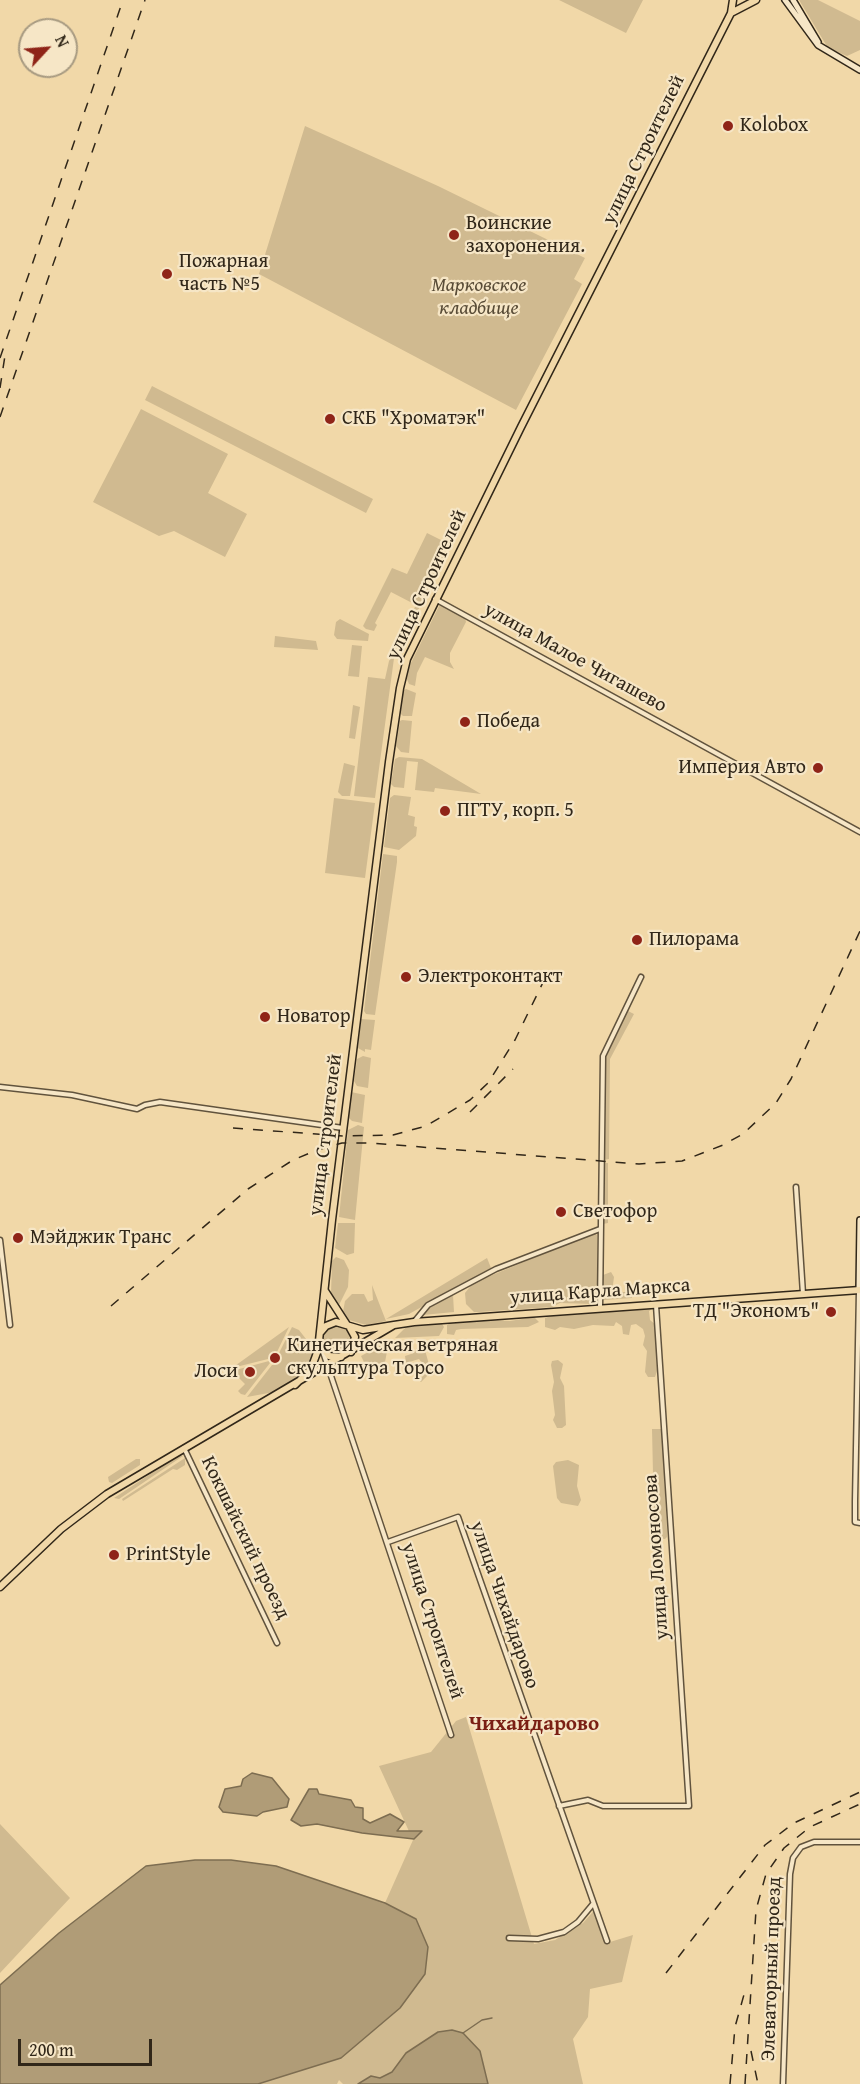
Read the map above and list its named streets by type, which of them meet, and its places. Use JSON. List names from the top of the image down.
{
  "streets": {
    "main road": ["улица Строителей", "улица Карла Маркса", "Кокшайский проезд"],
    "street": [
      "улица Малое Чигашево",
      "улица Ломоносова",
      "улица Чихайдарово",
      "Элеваторный проезд"
    ]
  },
  "crossings": [
    ["улица Строителей", "улица Малое Чигашево"],
    ["улица Строителей", "улица Карла Маркса"],
    ["улица Строителей", "Кокшайский проезд"],
    ["улица Строителей", "улица Чихайдарово"],
    ["улица Карла Маркса", "Кокшайский проезд"],
    ["улица Карла Маркса", "улица Ломоносова"],
    ["улица Ломоносова", "улица Чихайдарово"]
  ],
  "districts": ["Чихайдарово"],
  "parks": ["Марковское кладбище"],
  "places": [
    "Kolobox",
    "Воинские захоронения.",
    "Пожарная часть №5",
    "СКБ \"Хроматэк\"",
    "Победа",
    "Империя Авто",
    "ПГТУ, корп. 5",
    "Пилорама",
    "Электроконтакт",
    "Новатор",
    "Светофор",
    "Мэйджик Транс",
    "ТД \"Экономъ\"",
    "Кинетическая ветряная скульптура Торсо",
    "Лоси",
    "PrintStyle"
  ],
  "scale_bar": "200 m",
  "north": "top right"
}
